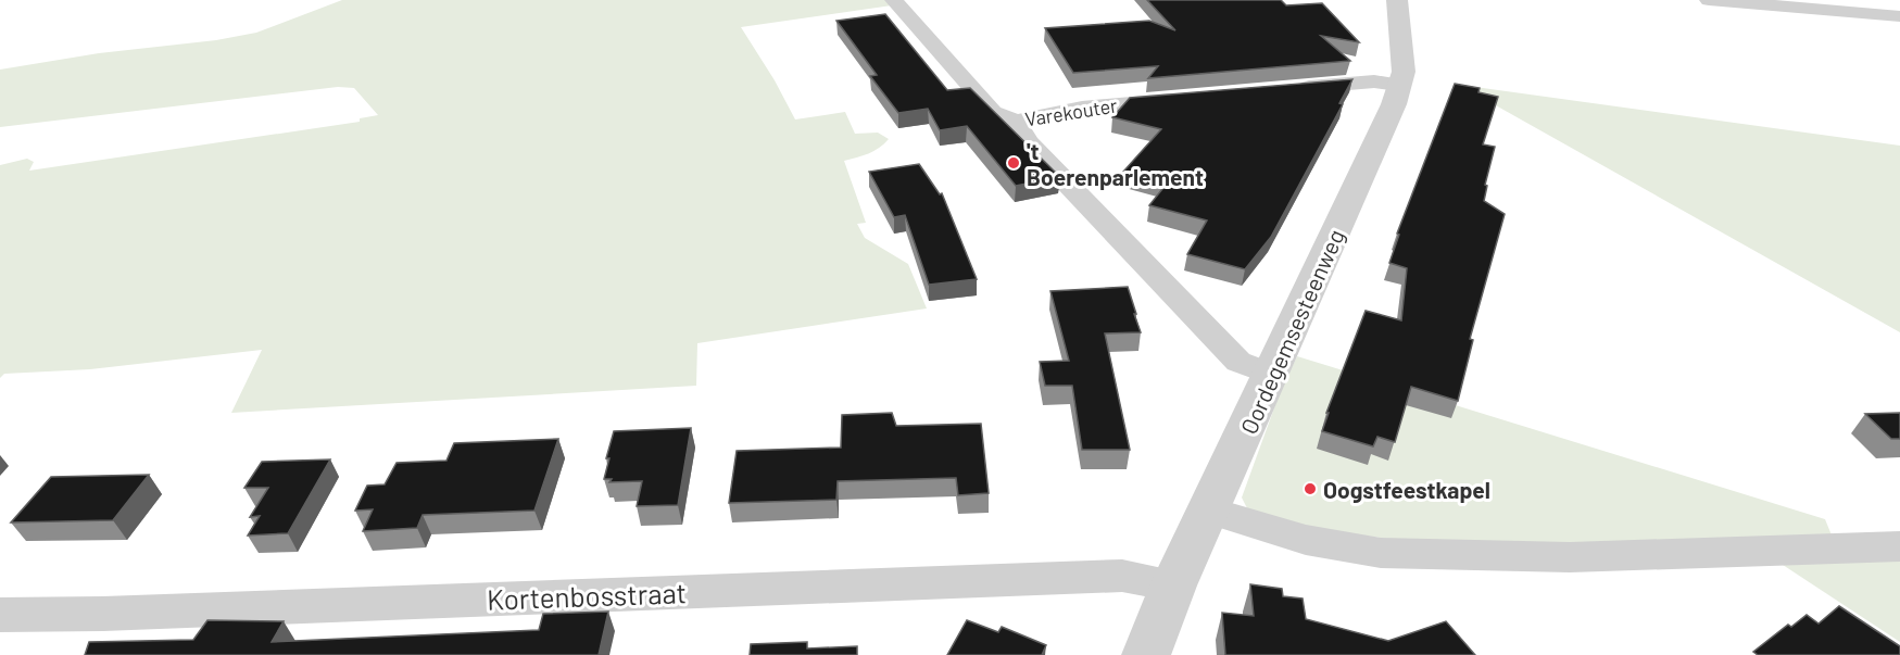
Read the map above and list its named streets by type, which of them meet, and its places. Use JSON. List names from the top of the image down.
{
  "streets": {
    "street": ["Varekouter", "Oordegemsesteenweg", "Kortenbosstraat"]
  },
  "crossings": [
    ["Varekouter", "Oordegemsesteenweg"],
    ["Oordegemsesteenweg", "Kortenbosstraat"]
  ],
  "places": ["'t Boerenparlement", "Oogstfeestkapel"]
}
